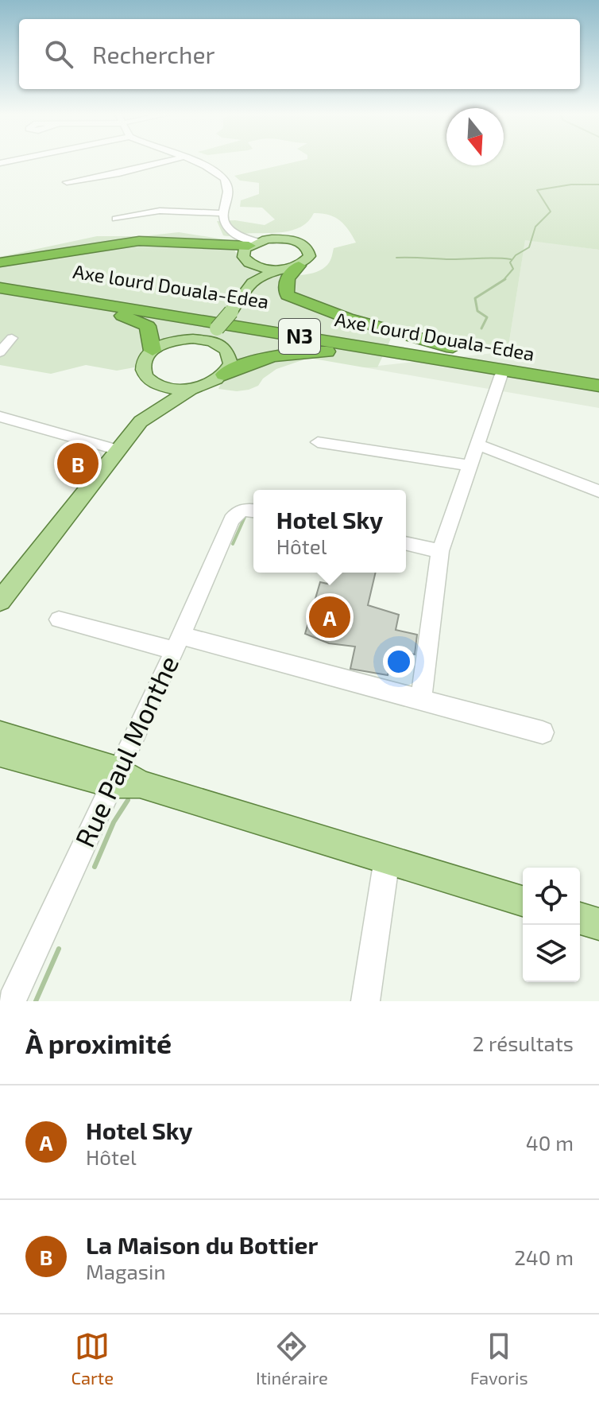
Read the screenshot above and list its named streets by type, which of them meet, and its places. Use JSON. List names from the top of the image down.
{
  "streets": {
    "highway": ["Axe lourd Douala-Edea", "N3", "Axe Lourd Douala-Edea"],
    "street": ["Rue Paul Monthe"]
  },
  "crossings": [
    ["Axe lourd Douala-Edea", "Axe Lourd Douala-Edea"]
  ],
  "north": "bottom",
  "page": {
    "search": "Rechercher",
    "pins": ["B", "A"],
    "popup": ["Hotel Sky", "Hôtel"],
    "heading": ["À proximité", "2 résultats"],
    "list": [
      {
        "mark": "A",
        "name": "Hotel Sky",
        "note": "Hôtel",
        "value": "40 m"
      },
      {
        "mark": "B",
        "name": "La Maison du Bottier",
        "note": "Magasin",
        "value": "240 m"
      }
    ],
    "nav": ["Carte", "Itinéraire", "Favoris"]
  }
}
